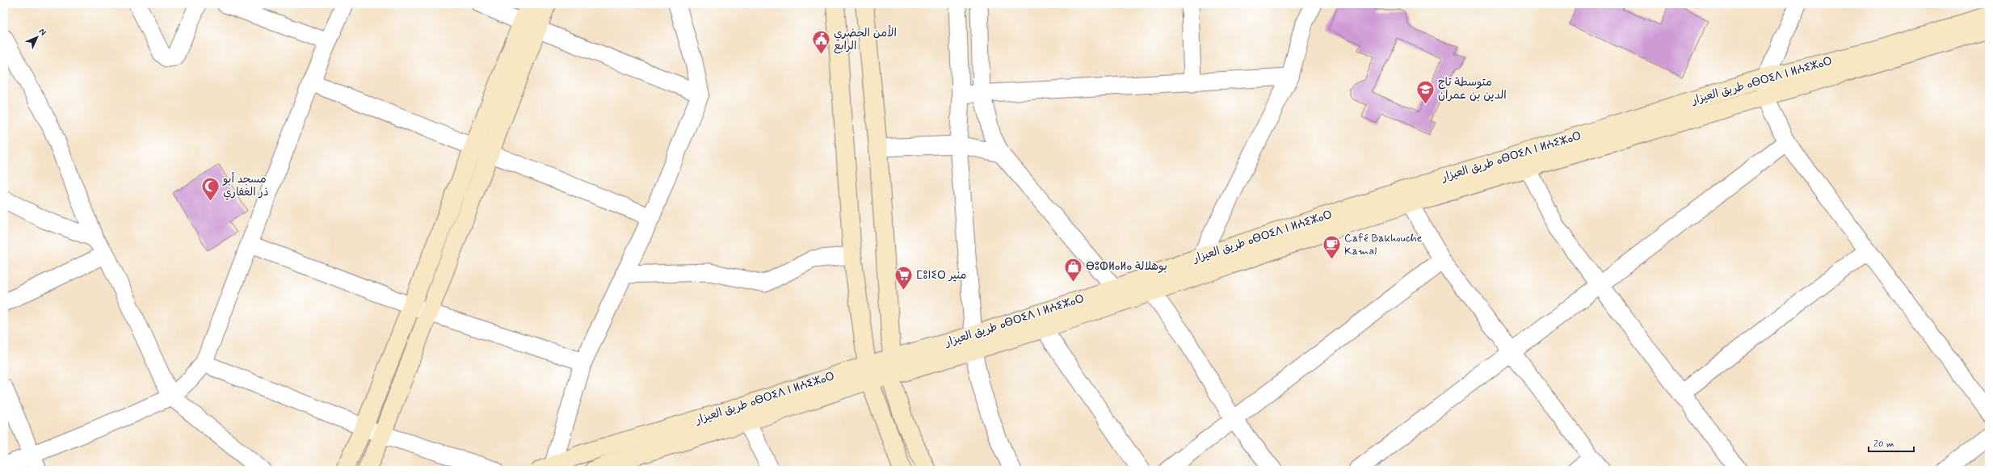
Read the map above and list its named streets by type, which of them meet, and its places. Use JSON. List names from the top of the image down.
{
  "streets": {
    "main road": ["طريق العيزار ⴰⴱⵔⵉⴷ ⵏ ⵍⵄⵉⵣⴰⵔ"]
  },
  "places": {
    "public building": ["الأمن الحضري الرابع"],
    "school or university": ["متوسطة تاج الدين بن عمران"],
    "mosque": ["مسجد أبو ذر الغفاري"],
    "cafe": ["Café Bakhouche Kamal"],
    "shop": ["ⴱⵓⵀⵍⴰⵍⴰ بوهلالة"],
    "supermarket": ["ⵎⵓⵏⵉⵔ منير"]
  },
  "scale_bar": "20 m",
  "north": "top right"
}
